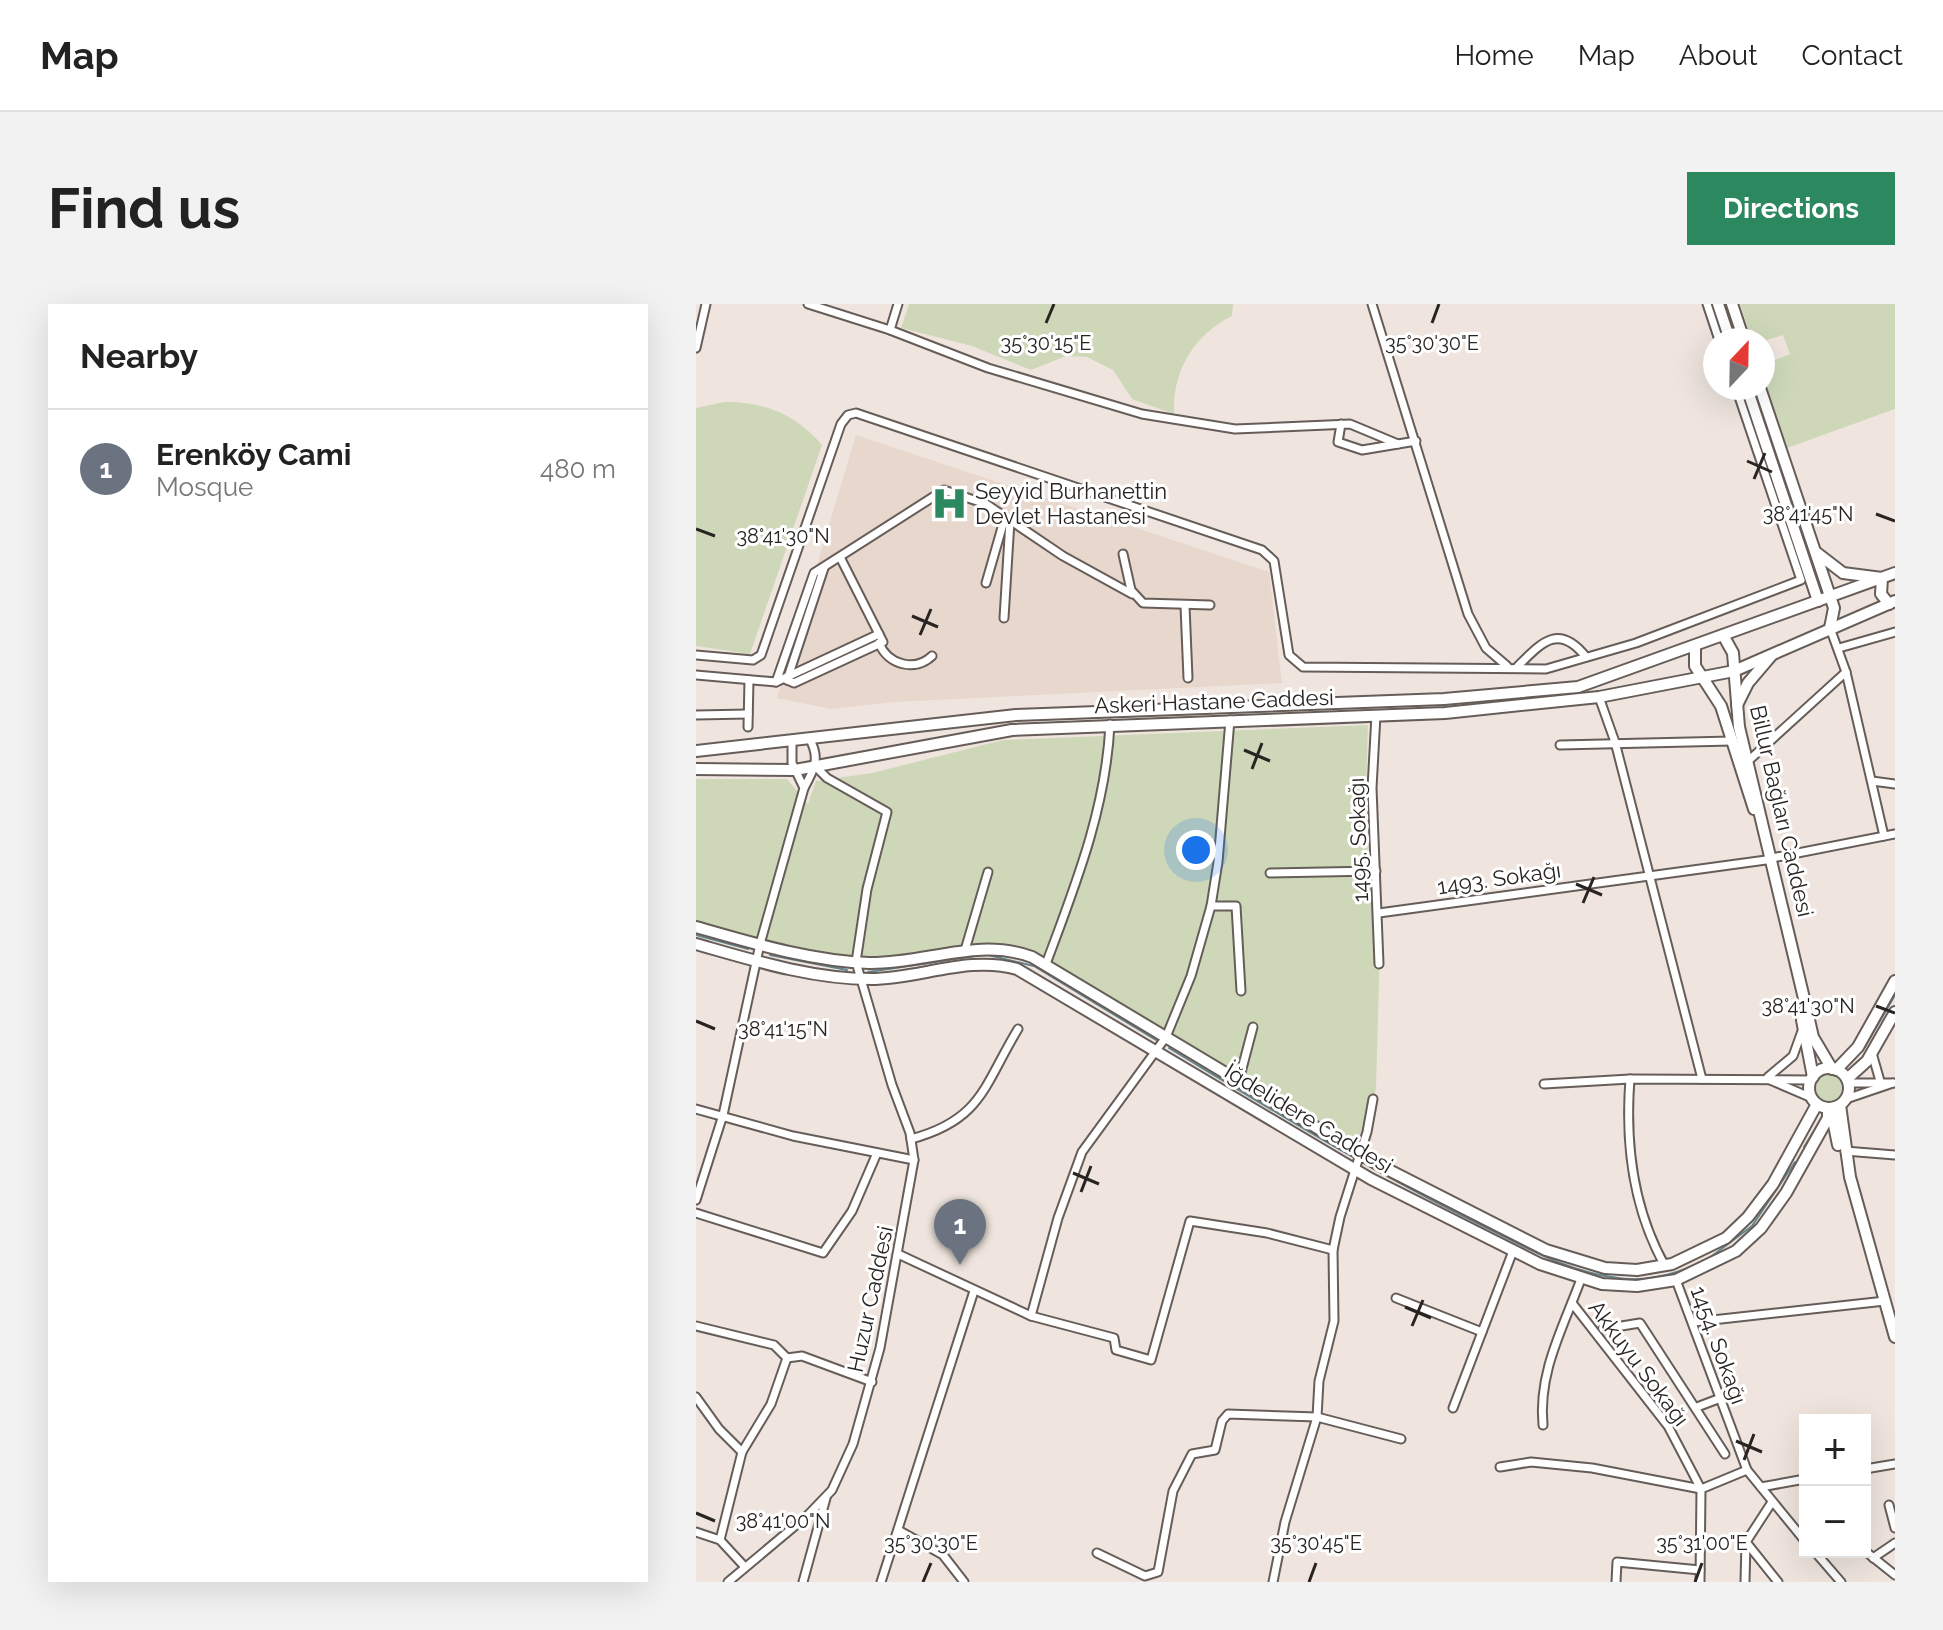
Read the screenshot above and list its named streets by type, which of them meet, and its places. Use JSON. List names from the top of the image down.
{
  "streets": {
    "street": [
      "Askeri Hastane Caddesi",
      "Billur Bağları Caddesi",
      "1495. Sokağı",
      "1493. Sokağı",
      "İğdelidere Caddesi",
      "Huzur Caddesi",
      "1454. Sokağı",
      "Akkuyu Sokağı"
    ]
  },
  "crossings": [
    ["Askeri Hastane Caddesi", "Billur Bağları Caddesi"],
    ["Askeri Hastane Caddesi", "1495. Sokağı"],
    ["Billur Bağları Caddesi", "1493. Sokağı"],
    ["1495. Sokağı", "1493. Sokağı"],
    ["İğdelidere Caddesi", "Huzur Caddesi"],
    ["İğdelidere Caddesi", "1454. Sokağı"]
  ],
  "places": {
    "hospital": ["Seyyid Burhanettin Devlet Hastanesi"]
  },
  "north": "top",
  "page": {
    "header": "Map",
    "nav": [
      "Home",
      "Map",
      "About",
      "Contact"
    ],
    "buttons": "Directions",
    "title": "Find us",
    "heading": "Nearby",
    "list": [
      {
        "mark": "1",
        "name": "Erenköy Cami",
        "note": "Mosque",
        "value": "480 m"
      }
    ],
    "pins": "1",
    "map_buttons": ["+", "−"]
  },
  "coordinates": [
    "35°30'15\"E",
    "35°30'30\"E",
    "38°41'45\"N",
    "38°41'30\"N",
    "38°41'15\"N",
    "38°41'00\"N",
    "35°30'45\"E",
    "35°31'00\"E"
  ]
}
